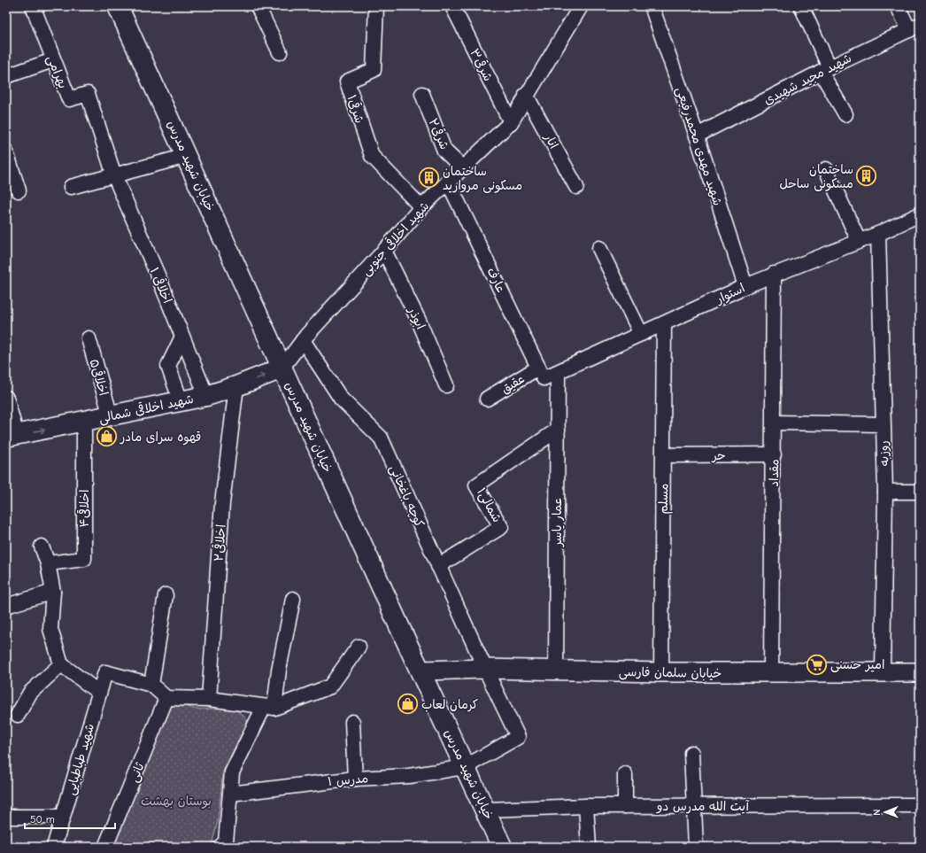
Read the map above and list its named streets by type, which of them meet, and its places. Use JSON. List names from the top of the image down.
{
  "streets": {
    "main road": ["خیابان شهید مدرس", "شهید اخلاقی شمالی"],
    "street": [
      "شرقی۳",
      "بهرامی",
      "شهید مجید شهیدی",
      "شرقی۱",
      "شرقی۲",
      "انار",
      "شهید مهدی محمدرفیعی",
      "شهید اخلاقی جنوبی",
      "عارف",
      "اخلاقی ۱",
      "استوار",
      "ابوذر",
      "اخلاقی۵",
      "عقیق",
      "روزبه",
      "حر",
      "مقداد",
      "کوچه باغخانی",
      "مسلم",
      "شمالی۱",
      "اخلاقی۴",
      "عمار یاسر",
      "اخلاقی۲",
      "خیابان سلمان فارسی",
      "شهید طباطبایی",
      "ثانی",
      "مدرس ۱",
      "آیت الله مدرس دو"
    ]
  },
  "crossings": [
    ["شرقی۳", "شهید اخلاقی جنوبی"],
    ["بهرامی", "اخلاقی ۱"],
    ["شهید مجید شهیدی", "شهید مهدی محمدرفیعی"],
    ["شرقی۱", "شهید اخلاقی جنوبی"],
    ["شرقی۲", "شهید اخلاقی جنوبی"],
    ["انار", "شهید اخلاقی جنوبی"],
    ["شهید مهدی محمدرفیعی", "استوار"],
    ["خیابان شهید مدرس", "شهید اخلاقی جنوبی"],
    ["خیابان شهید مدرس", "شهید اخلاقی شمالی"],
    ["خیابان شهید مدرس", "کوچه باغخانی"],
    ["خیابان شهید مدرس", "خیابان سلمان فارسی"],
    ["خیابان شهید مدرس", "مدرس ۱"],
    ["خیابان شهید مدرس", "آیت الله مدرس دو"],
    ["شهید اخلاقی جنوبی", "عارف"],
    ["شهید اخلاقی جنوبی", "ابوذر"],
    ["شهید اخلاقی جنوبی", "شهید اخلاقی شمالی"],
    ["شهید اخلاقی جنوبی", "کوچه باغخانی"],
    ["عارف", "استوار"],
    ["عارف", "عقیق"],
    ["اخلاقی ۱", "شهید اخلاقی شمالی"],
    ["استوار", "عقیق"],
    ["استوار", "روزبه"],
    ["استوار", "مقداد"],
    ["استوار", "مسلم"],
    ["استوار", "عمار یاسر"],
    ["اخلاقی۵", "شهید اخلاقی شمالی"],
    ["شهید اخلاقی شمالی", "اخلاقی۴"],
    ["شهید اخلاقی شمالی", "اخلاقی۲"],
    ["روزبه", "خیابان سلمان فارسی"],
    ["حر", "مقداد"],
    ["حر", "مسلم"],
    ["مقداد", "خیابان سلمان فارسی"],
    ["کوچه باغخانی", "شمالی۱"],
    ["کوچه باغخانی", "خیابان سلمان فارسی"],
    ["کوچه باغخانی", "مدرس ۱"],
    ["مسلم", "خیابان سلمان فارسی"],
    ["شمالی۱", "عمار یاسر"],
    ["عمار یاسر", "خیابان سلمان فارسی"]
  ],
  "one_way": ["شهید اخلاقی شمالی"],
  "parks": ["بوستان بهشت"],
  "places": {
    "building": ["ساختمان مسکونی ساحل", "ساختمان مسکونی مروارید"],
    "shop": ["قهوه سرای مادر", "کرمان لعاب"],
    "supermarket": ["امیر حسنی"]
  },
  "scale_bar": "50 m",
  "north": "left"
}
